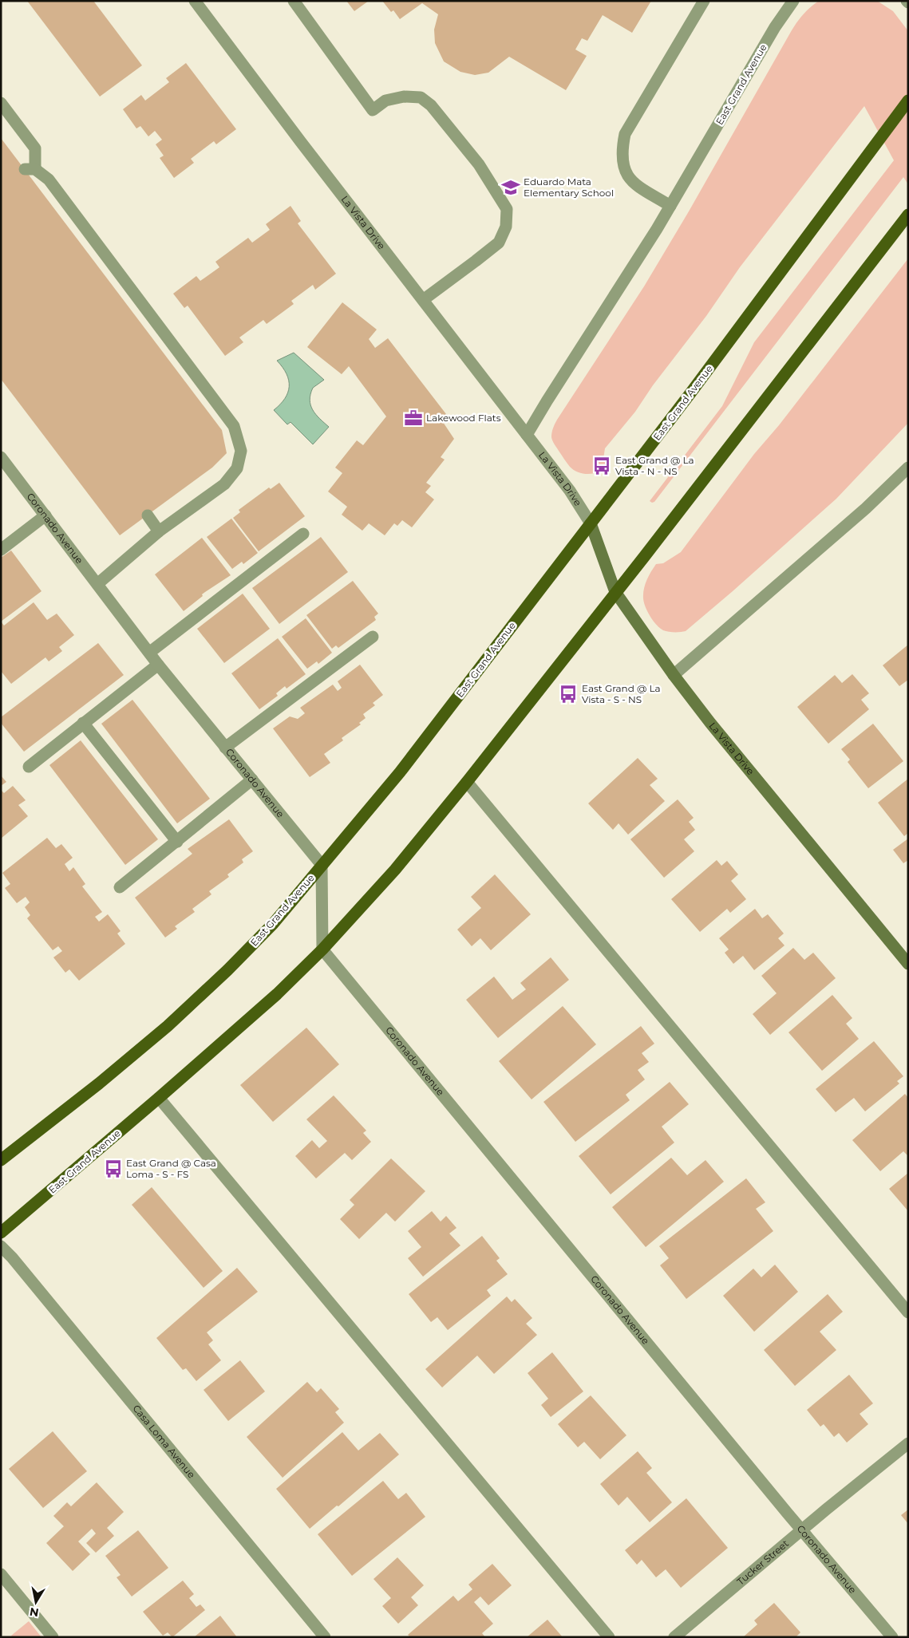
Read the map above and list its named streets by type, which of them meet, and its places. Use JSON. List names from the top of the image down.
{
  "streets": {
    "main road": ["East Grand Avenue"],
    "street": [
      "La Vista Drive",
      "Coronado Avenue",
      "Casa Loma Avenue",
      "Tucker Street"
    ]
  },
  "crossings": [
    ["East Grand Avenue", "La Vista Drive"],
    ["East Grand Avenue", "Coronado Avenue"],
    ["Coronado Avenue", "Tucker Street"]
  ],
  "places": {
    "school or university": ["Eduardo Mata Elementary School"],
    "office": ["Lakewood Flats"],
    "bus stop": ["East Grand @ La Vista - N - NS", "East Grand @ La Vista - S - NS", "East Grand @ Casa Loma - S - FS"]
  },
  "north": "bottom"
}
